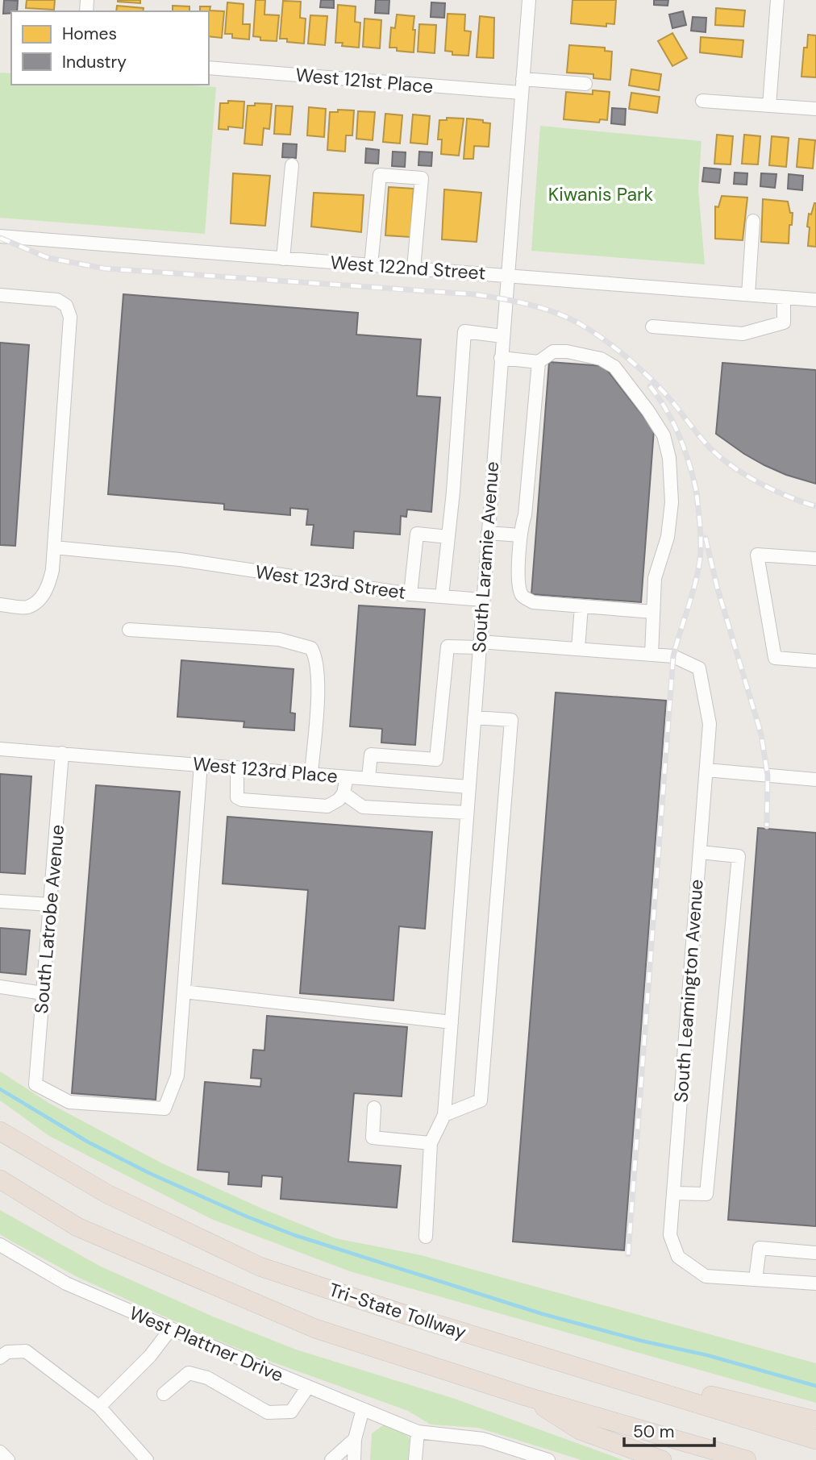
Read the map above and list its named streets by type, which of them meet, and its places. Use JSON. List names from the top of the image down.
{
  "streets": {
    "highway": ["Tri-State Tollway"],
    "street": [
      "West 121st Place",
      "West 122nd Street",
      "South Laramie Avenue",
      "West 123rd Street",
      "West 123rd Place",
      "South Latrobe Avenue",
      "South Leamington Avenue",
      "West Plattner Drive"
    ]
  },
  "crossings": [
    ["West 121st Place", "South Laramie Avenue"],
    ["West 122nd Street", "South Laramie Avenue"],
    ["South Laramie Avenue", "West 123rd Street"],
    ["South Laramie Avenue", "West 123rd Place"],
    ["West 123rd Place", "South Latrobe Avenue"]
  ],
  "parks": ["Kiwanis Park"],
  "legend": ["Homes", "Industry"],
  "scale_bar": "50 m"
}
